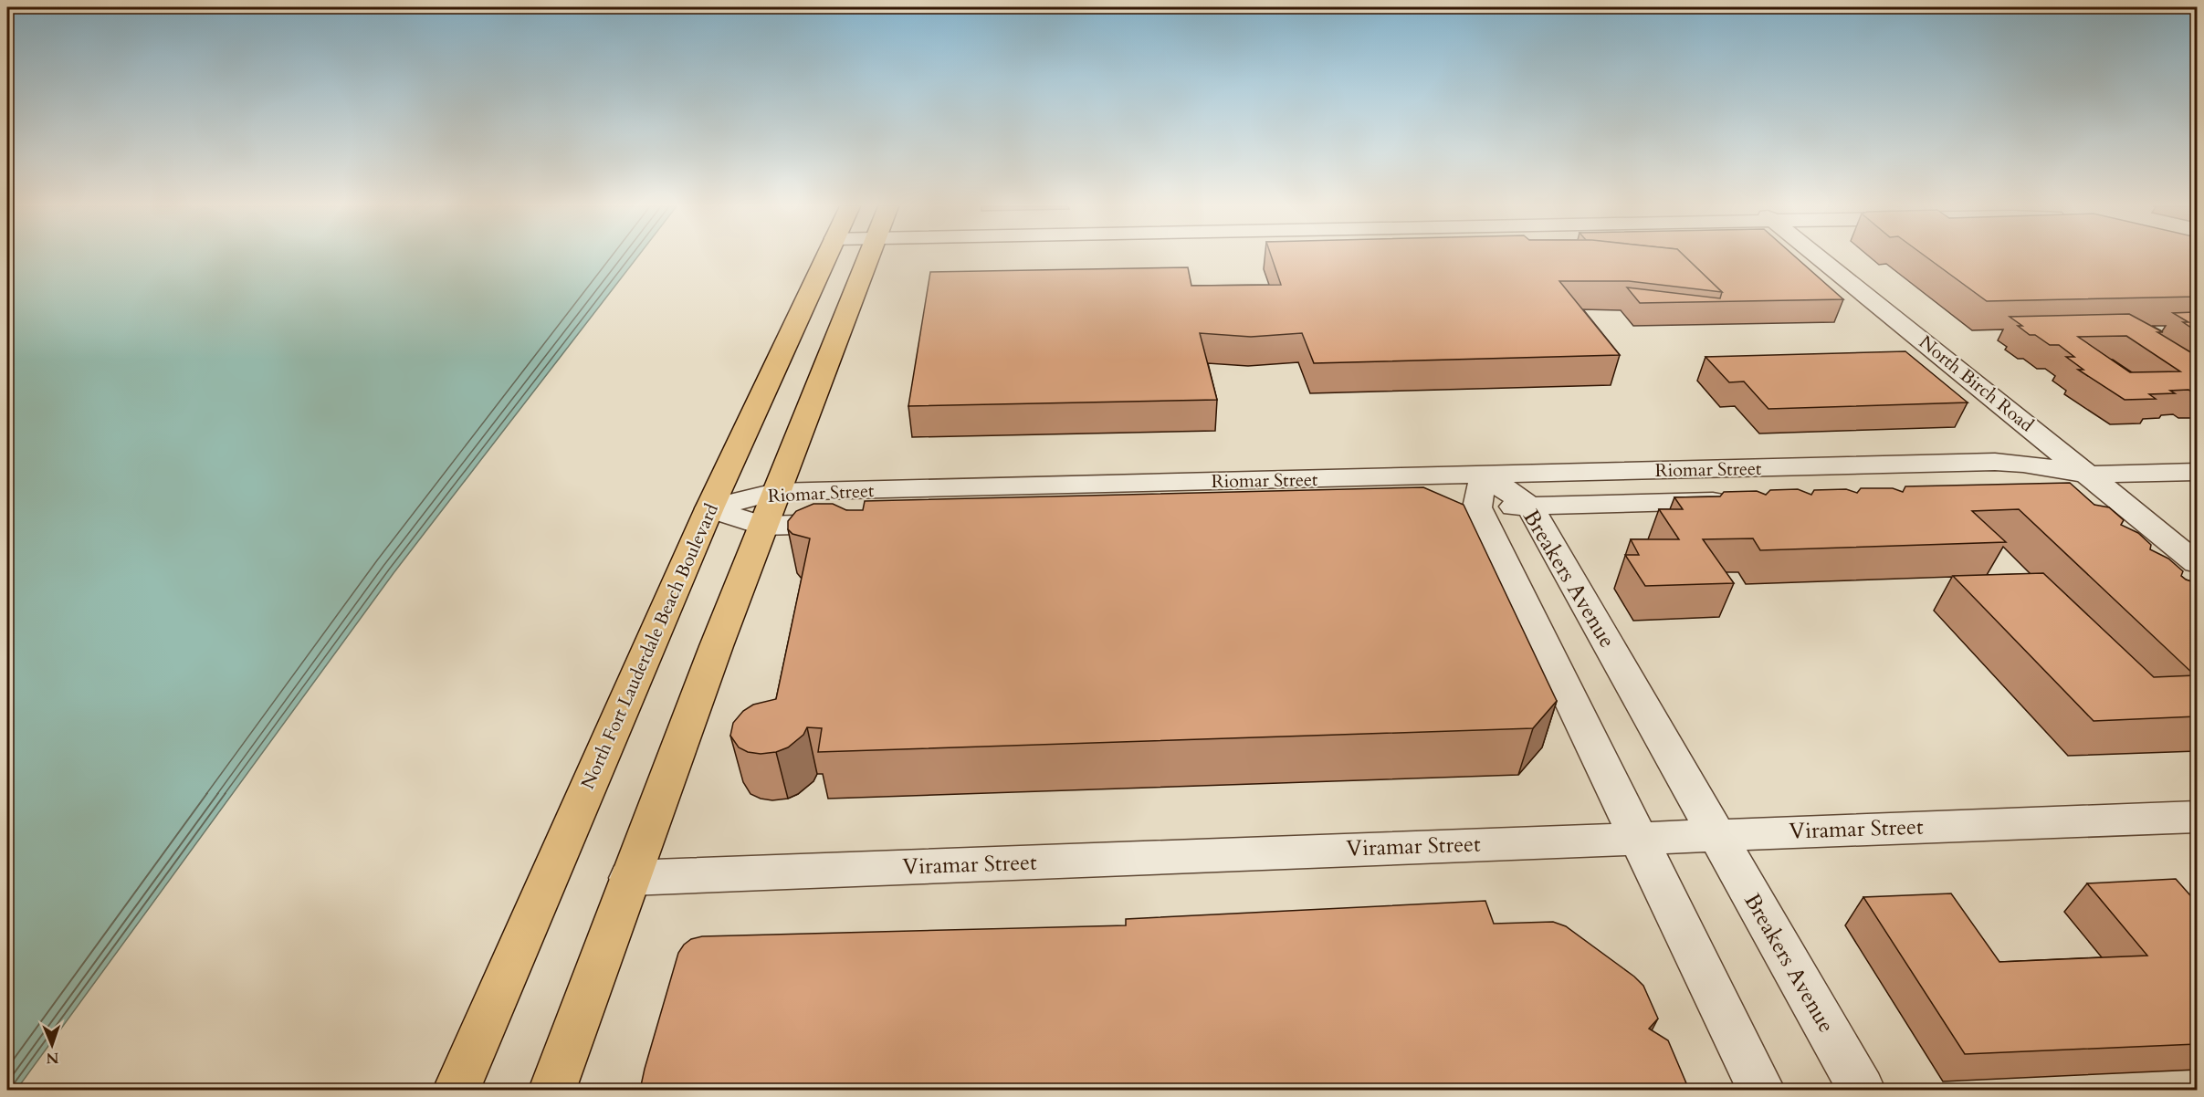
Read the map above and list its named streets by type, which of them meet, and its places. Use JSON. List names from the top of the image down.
{
  "streets": {
    "main road": ["North Fort Lauderdale Beach Boulevard"],
    "street": [
      "North Birch Road",
      "Riomar Street",
      "Breakers Avenue",
      "Viramar Street"
    ]
  },
  "crossings": [
    ["North Birch Road", "Riomar Street"],
    ["Riomar Street", "Breakers Avenue"],
    ["Riomar Street", "North Fort Lauderdale Beach Boulevard"],
    ["Breakers Avenue", "Viramar Street"]
  ],
  "north": "bottom"
}
